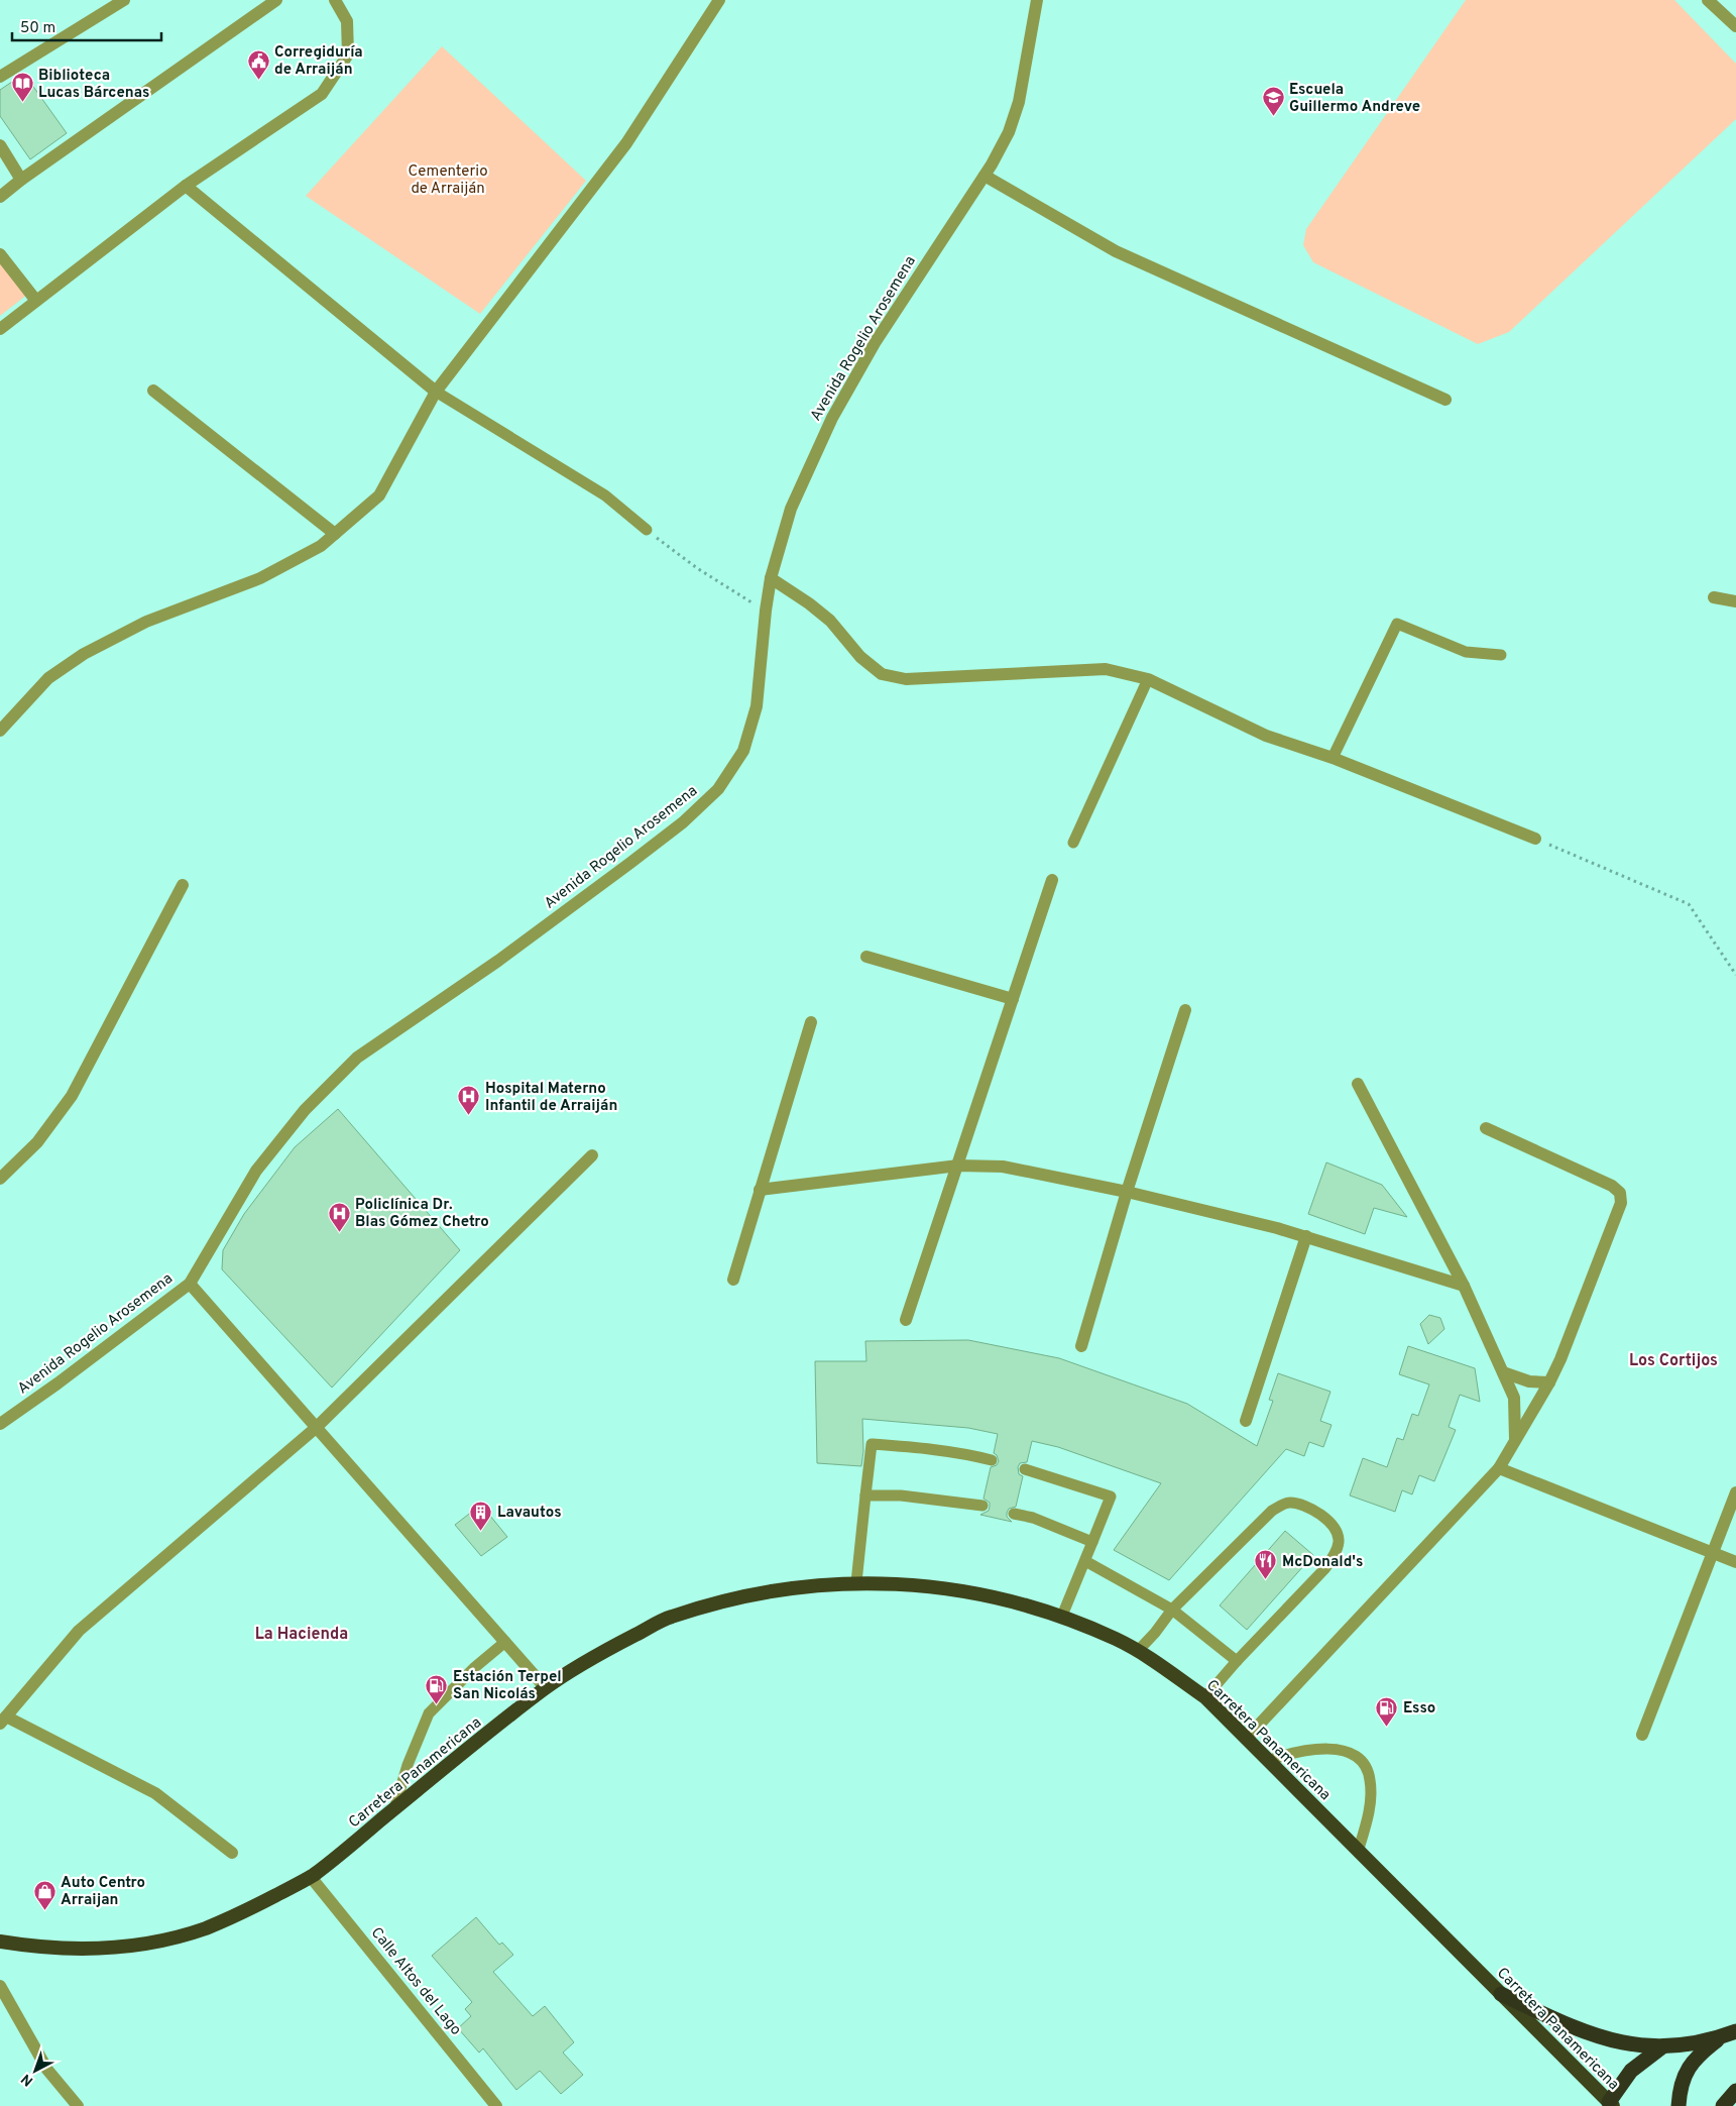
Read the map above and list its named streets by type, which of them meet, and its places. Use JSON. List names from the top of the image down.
{
  "streets": {
    "highway": ["Carretera Panamericana"],
    "street": ["Avenida Rogelio Arosemena", "Calle Altos del Lago"]
  },
  "crossings": [
    ["Carretera Panamericana", "Calle Altos del Lago"]
  ],
  "districts": ["Los Cortijos", "La Hacienda"],
  "parks": ["Cementerio de Arraiján"],
  "places": {
    "public building": ["Corregiduría de Arraiján"],
    "library": ["Biblioteca Lucas Bárcenas"],
    "school or university": ["Escuela Guillermo Andreve"],
    "hospital": ["Hospital Materno Infantil de Arraiján", "Policlínica Dr. Blas Gómez Chetro"],
    "building": ["Lavautos"],
    "restaurant": ["McDonald's"],
    "fuel station": ["Estación Terpel San Nicolás", "Esso"],
    "shop": ["Auto Centro Arraijan"]
  },
  "scale_bar": "50 m",
  "north": "bottom left"
}
